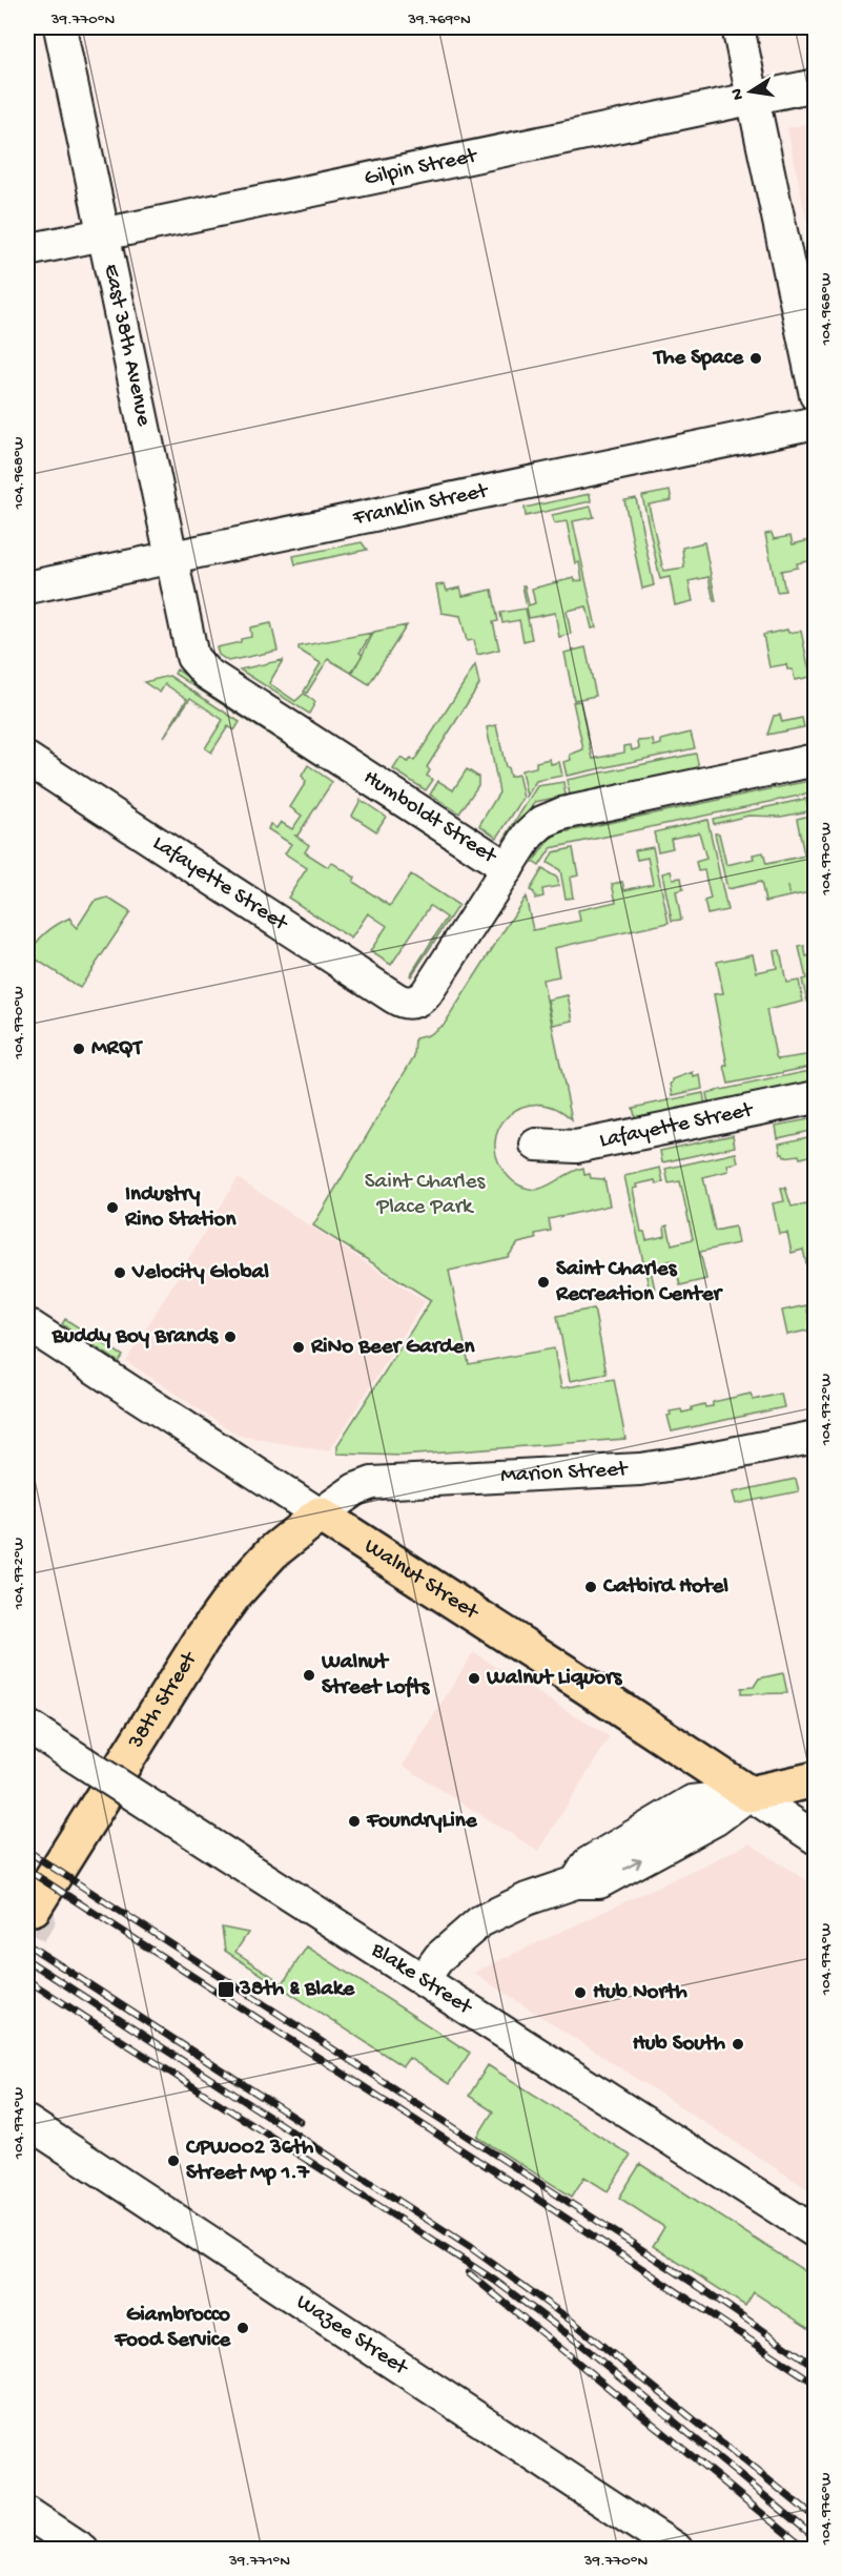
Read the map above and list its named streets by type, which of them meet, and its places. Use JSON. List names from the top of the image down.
{
  "streets": {
    "main road": ["Walnut Street", "38th Street"],
    "street": [
      "Gilpin Street",
      "East 38th Avenue",
      "Franklin Street",
      "Humboldt Street",
      "Lafayette Street",
      "Marion Street",
      "Blake Street",
      "Wazee Street"
    ]
  },
  "crossings": [
    ["Gilpin Street", "East 38th Avenue"],
    ["East 38th Avenue", "Franklin Street"],
    ["East 38th Avenue", "Humboldt Street"],
    ["Humboldt Street", "Lafayette Street"],
    ["Marion Street", "Walnut Street"],
    ["Marion Street", "38th Street"],
    ["Walnut Street", "38th Street"]
  ],
  "parks": ["Saint Charles Place Park"],
  "places": {
    "other": [
      "The Space",
      "MRQT",
      "Industry Rino Station",
      "Velocity Global",
      "Saint Charles Recreation Center",
      "Buddy Boy Brands",
      "RiNo Beer Garden",
      "Catbird Hotel",
      "Walnut Street Lofts",
      "Walnut Liquors",
      "FoundryLine",
      "Hub North",
      "Hub South",
      "CPW002 36th Street Mp 1.7",
      "Giambrocco Food Service"
    ],
    "transit": ["38th & Blake"]
  },
  "north": "left",
  "coordinates": [
    "39.770°N",
    "39.769°N",
    "104.968°W",
    "104.970°W",
    "104.972°W",
    "104.974°W",
    "104.976°W",
    "39.771°N"
  ]
}
